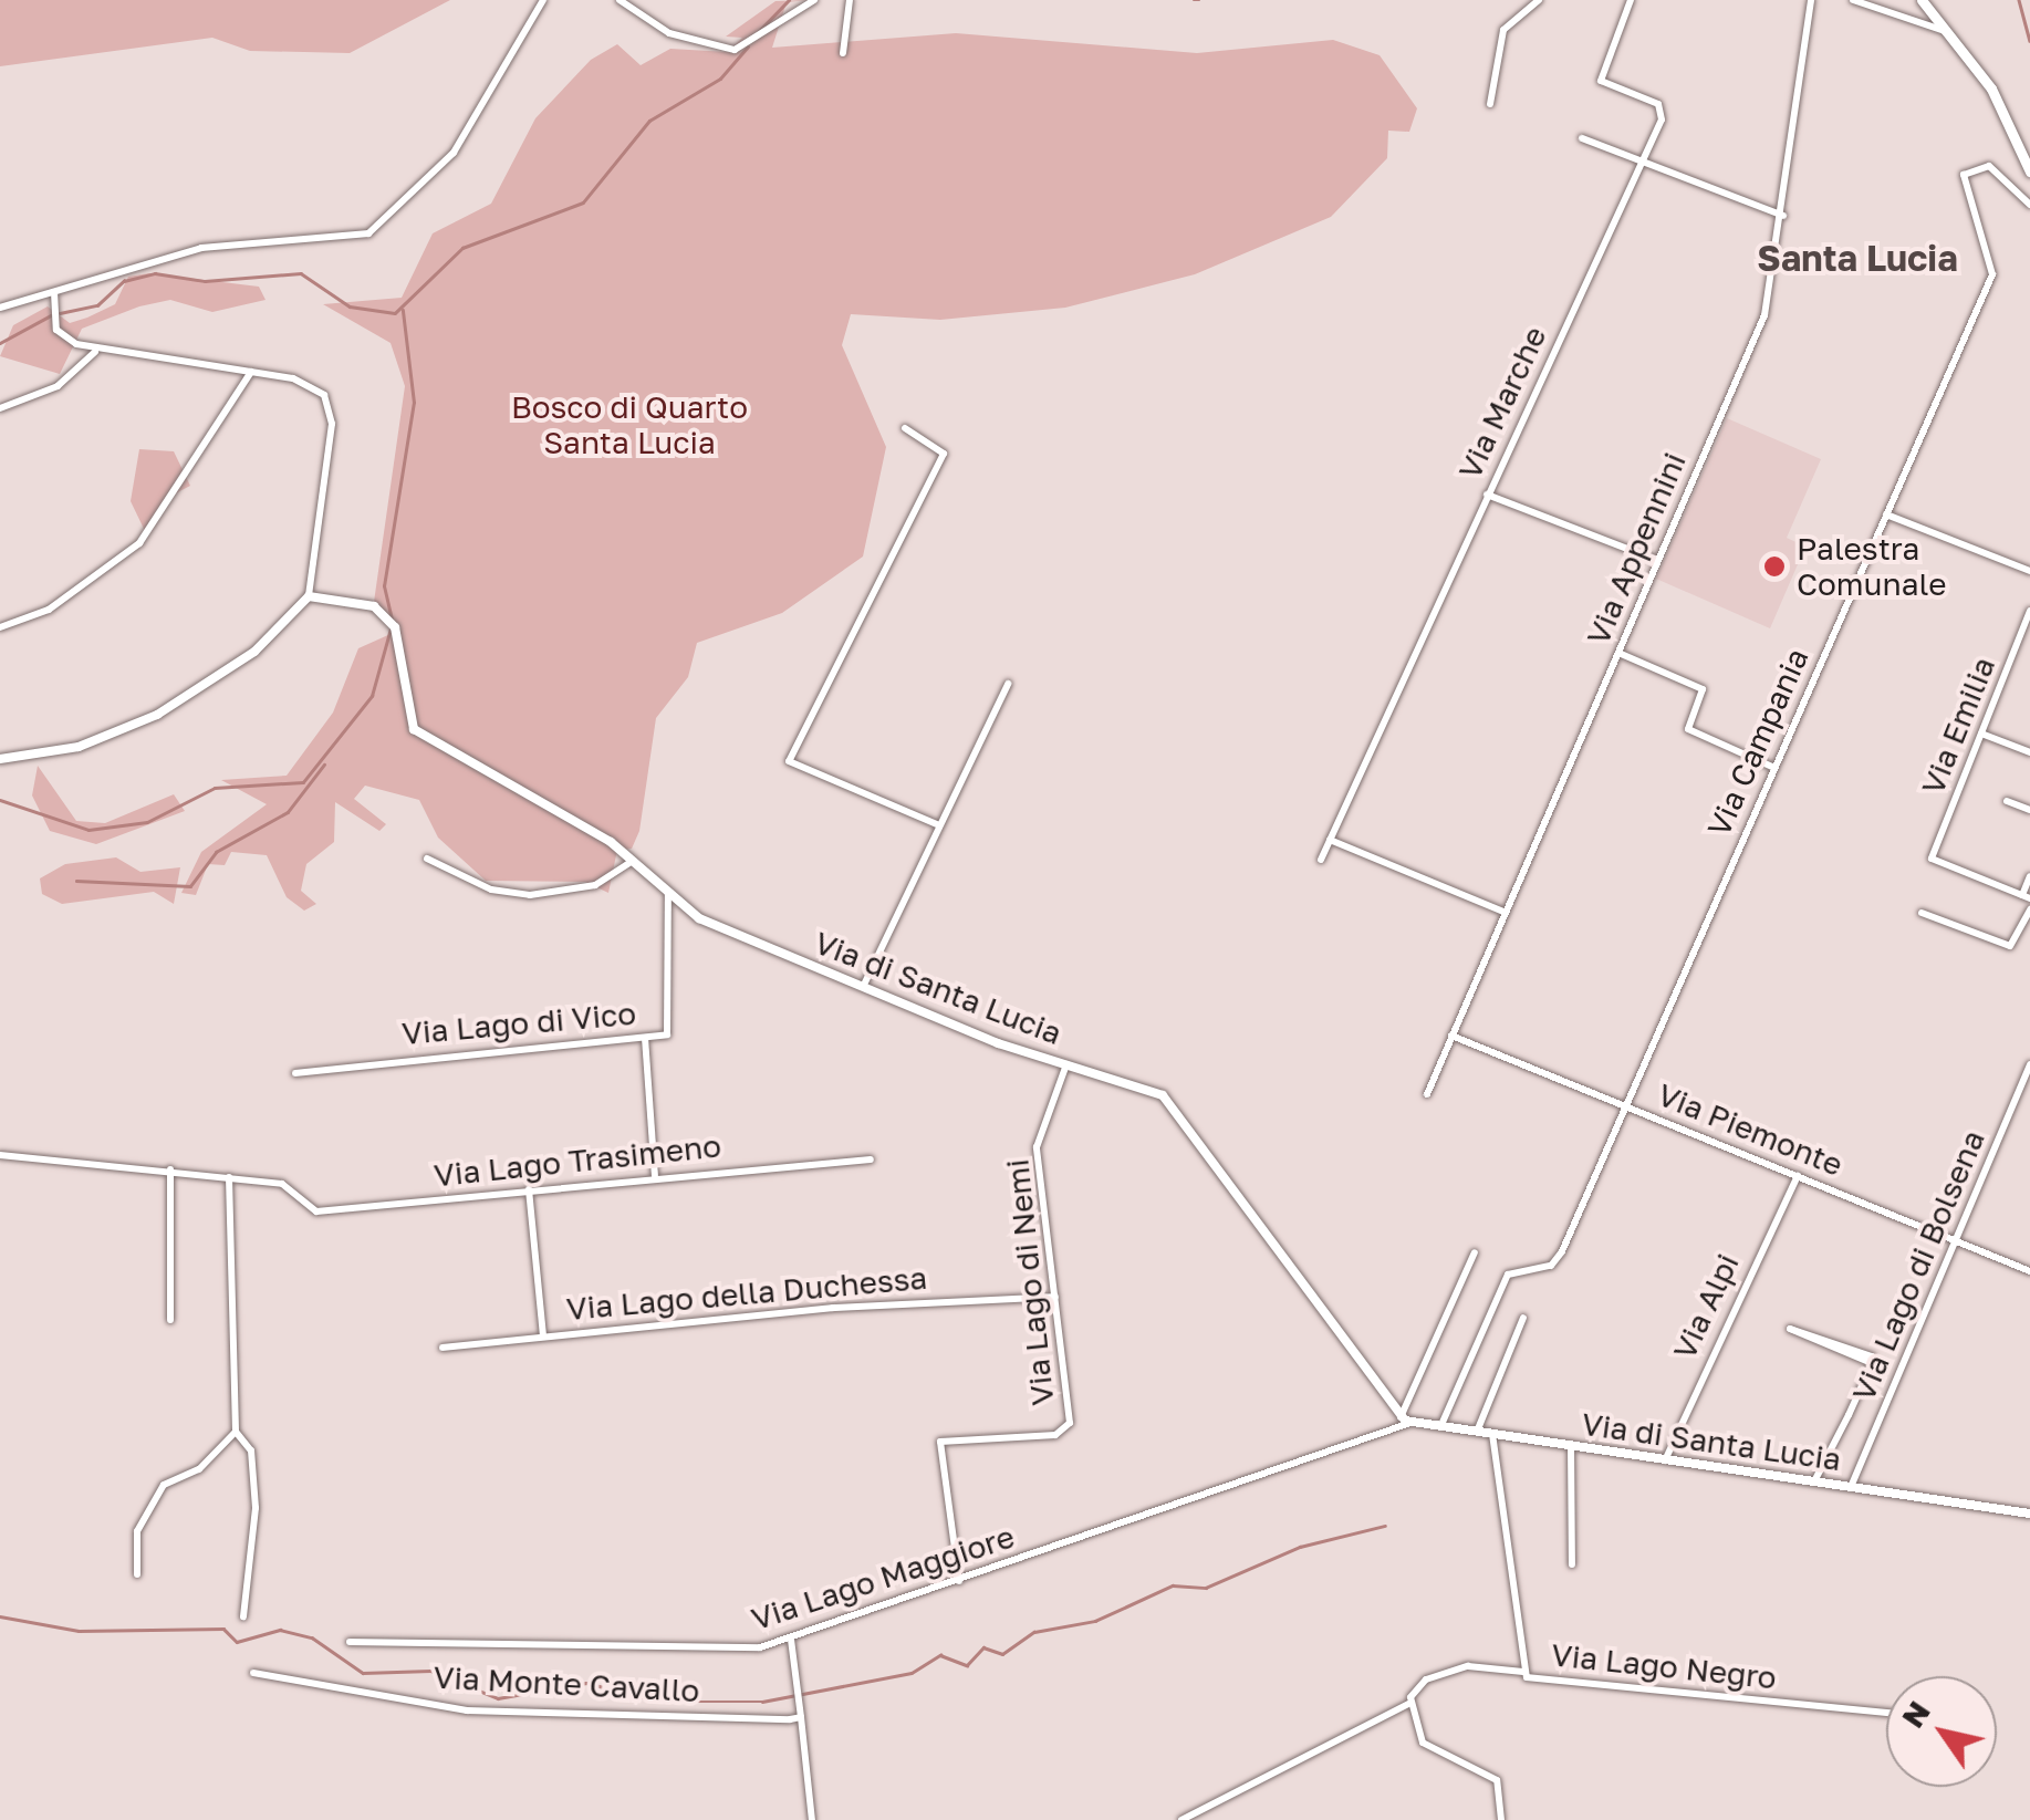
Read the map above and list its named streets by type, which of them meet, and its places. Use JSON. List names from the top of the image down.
{
  "streets": {
    "street": [
      "Via Marche",
      "Via Appennini",
      "Via Emilia",
      "Via Campania",
      "Via di Santa Lucia",
      "Via Lago di Vico",
      "Via Piemonte",
      "Via Lago Trasimeno",
      "Via Lago di Bolsena",
      "Via Lago di Nemi",
      "Via Lago della Duchessa",
      "Via Alpi",
      "Via Lago Maggiore",
      "Via Lago Negro",
      "Via Monte Cavallo"
    ]
  },
  "crossings": [
    ["Via Appennini", "Via Piemonte"],
    ["Via Campania", "Via di Santa Lucia"],
    ["Via Campania", "Via Piemonte"],
    ["Via di Santa Lucia", "Via Lago di Vico"],
    ["Via di Santa Lucia", "Via Lago di Bolsena"],
    ["Via di Santa Lucia", "Via Lago di Nemi"],
    ["Via di Santa Lucia", "Via Alpi"],
    ["Via di Santa Lucia", "Via Lago Maggiore"],
    ["Via di Santa Lucia", "Via Lago Negro"],
    ["Via Piemonte", "Via Lago di Bolsena"],
    ["Via Piemonte", "Via Alpi"],
    ["Via Lago di Nemi", "Via Lago della Duchessa"],
    ["Via Lago di Nemi", "Via Lago Maggiore"]
  ],
  "districts": ["Santa Lucia"],
  "parks": ["Bosco di Quarto Santa Lucia"],
  "places": ["Palestra Comunale"],
  "north": "top left"
}
